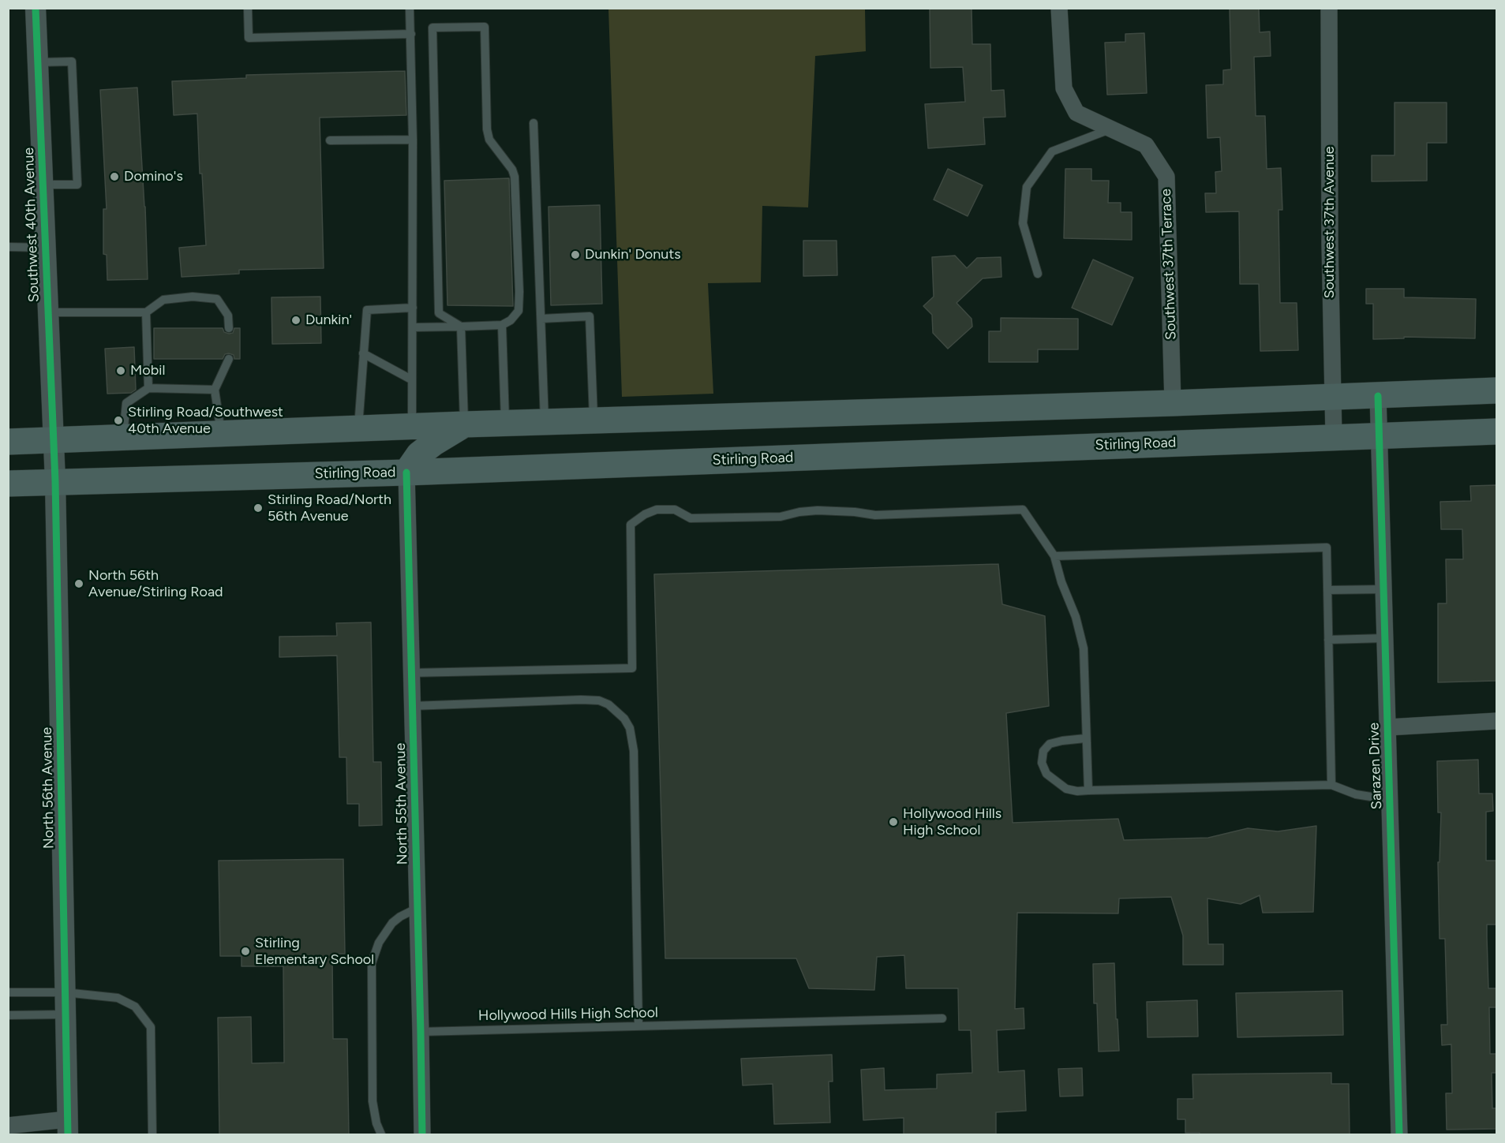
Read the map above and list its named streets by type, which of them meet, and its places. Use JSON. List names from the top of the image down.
{
  "streets": {
    "main road": ["Stirling Road"],
    "street": [
      "Southwest 37th Avenue",
      "Southwest 40th Avenue",
      "Southwest 37th Terrace",
      "Sarazen Drive",
      "North 56th Avenue",
      "North 55th Avenue"
    ],
    "lane": ["Hollywood Hills High School"]
  },
  "crossings": [
    ["Southwest 37th Avenue", "Stirling Road"],
    ["Southwest 40th Avenue", "North 56th Avenue"],
    ["Stirling Road", "Sarazen Drive"],
    ["Stirling Road", "North 56th Avenue"],
    ["Stirling Road", "North 55th Avenue"],
    ["North 55th Avenue", "Hollywood Hills High School"]
  ],
  "places": [
    "Domino's",
    "Dunkin' Donuts",
    "Dunkin'",
    "Mobil",
    "Stirling Road/Southwest 40th Avenue",
    "Stirling Road/North 56th Avenue",
    "North 56th Avenue/Stirling Road",
    "Hollywood Hills High School",
    "Stirling Elementary School"
  ]
}
